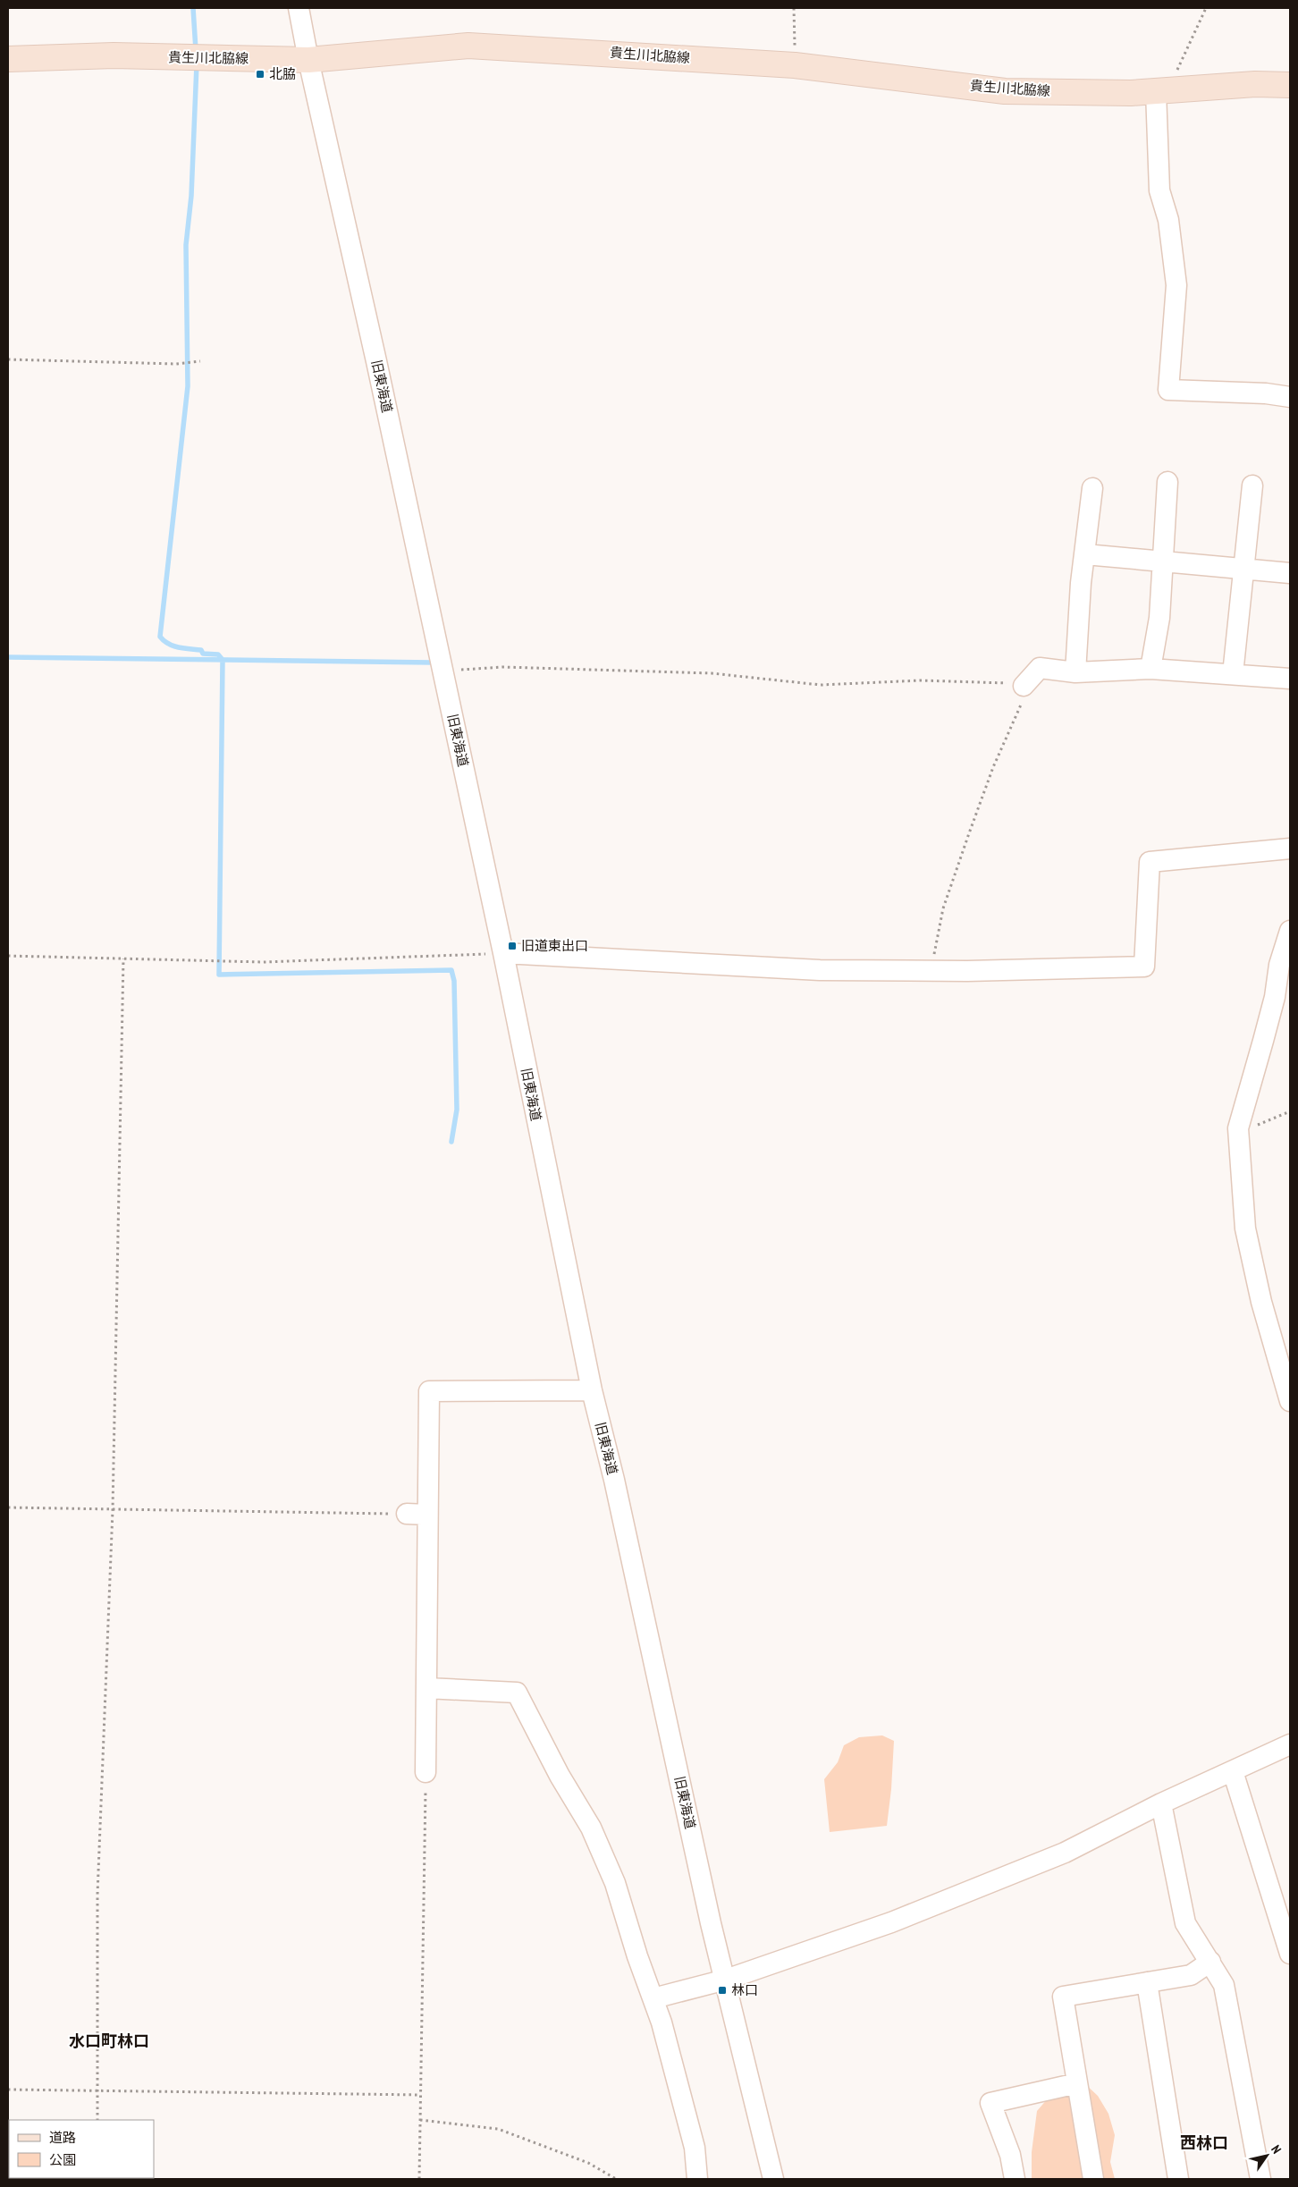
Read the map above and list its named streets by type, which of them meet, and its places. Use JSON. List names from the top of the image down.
{
  "streets": {
    "main road": ["貴生川北脇線"],
    "street": ["旧東海道"]
  },
  "crossings": [
    ["貴生川北脇線", "旧東海道"]
  ],
  "districts": ["水口町林口", "西林口"],
  "places": {
    "transit": ["北脇", "旧道東出口", "林口"]
  },
  "legend": ["道路", "公園"],
  "north": "top right"
}
